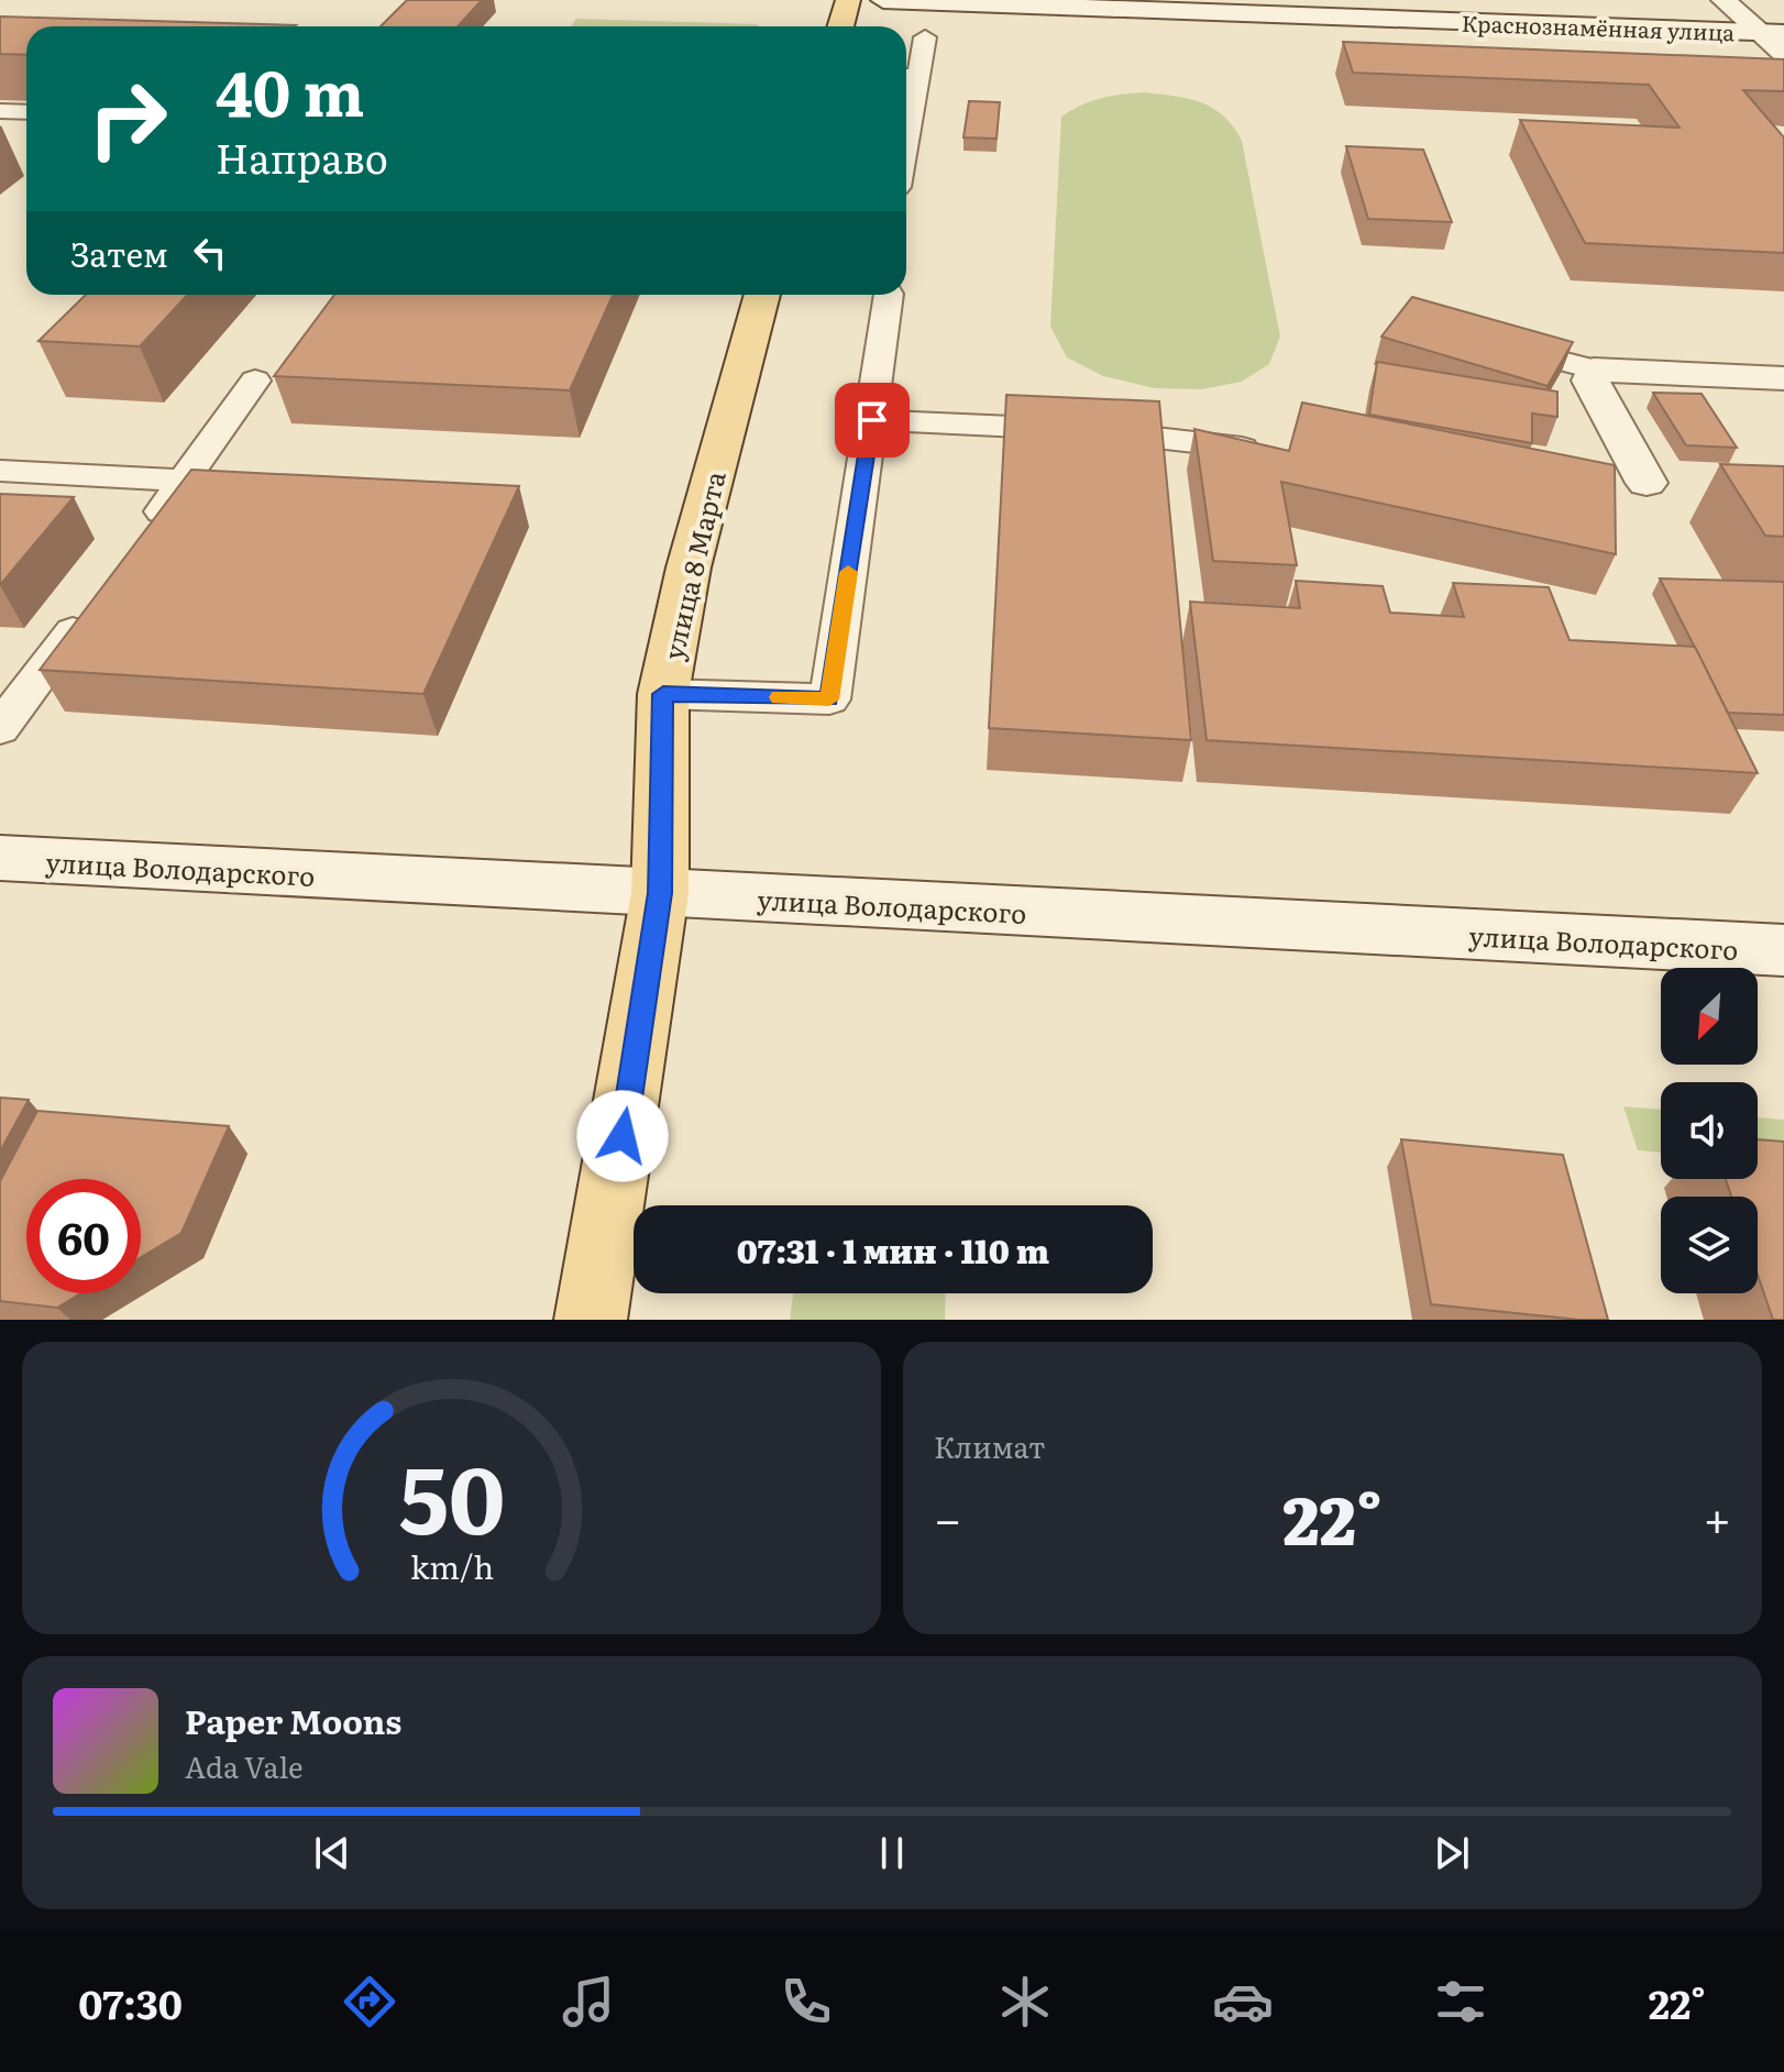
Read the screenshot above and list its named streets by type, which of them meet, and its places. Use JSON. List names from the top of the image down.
{
  "streets": {
    "main road": ["Краснознамённая улица", "улица 8 Марта", "улица Володарского"]
  },
  "crossings": [
    ["улица 8 Марта", "улица Володарского"]
  ],
  "north": "bottom left",
  "page": {
    "turn": ["40 m", "Направо"],
    "then": "Затем",
    "limit": "60",
    "trip": "07:31 · 1 мин · 110 m",
    "tile": "Климат",
    "heat": ["−", "22°", "+"],
    "song": ["Paper Moons", "Ada Vale"],
    "tabs": ["07:30", "22°"],
    "gauge": ["50", "km/h"]
  }
}
